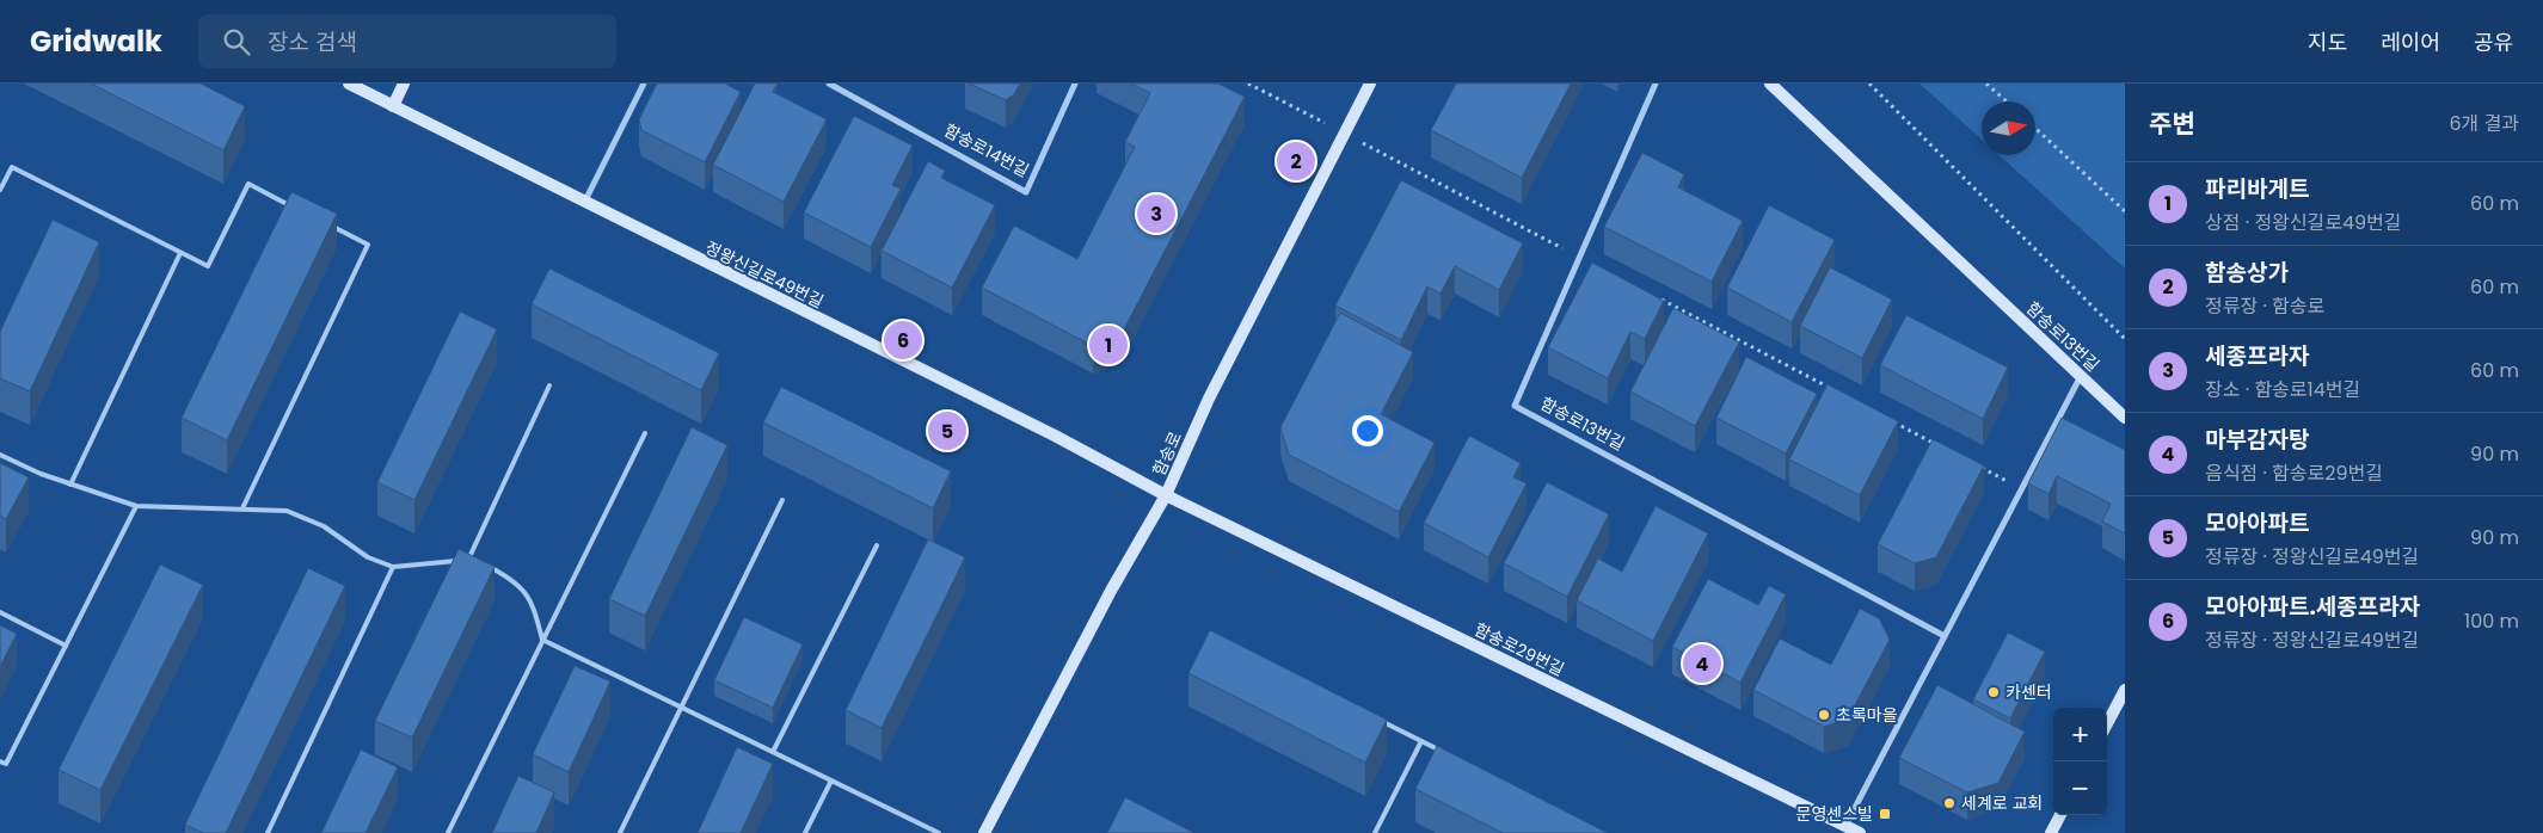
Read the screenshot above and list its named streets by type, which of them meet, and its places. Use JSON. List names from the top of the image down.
{
  "streets": {
    "street": [
      "함송로14번길",
      "정왕신길로49번길",
      "함송로13번길",
      "함송로",
      "함송로29번길"
    ]
  },
  "crossings": [
    ["정왕신길로49번길", "함송로"],
    ["정왕신길로49번길", "함송로29번길"],
    ["함송로", "함송로29번길"]
  ],
  "places": {
    "other": ["카센터", "초록마을", "세계로 교회"],
    "transit": ["문영센스빌"]
  },
  "north": "right",
  "page": {
    "header": "Gridwalk",
    "search": "장소 검색",
    "nav": ["지도", "레이어", "공유"],
    "heading": ["주변", "6개 결과"],
    "pins": [
      "2",
      "3",
      "6",
      "1",
      "5",
      "4"
    ],
    "list": [
      {
        "mark": "1",
        "name": "파리바게트",
        "note": "상점 · 정왕신길로49번길",
        "value": "60 m"
      },
      {
        "mark": "2",
        "name": "함송상가",
        "note": "정류장 · 함송로",
        "value": "60 m"
      },
      {
        "mark": "3",
        "name": "세종프라자",
        "note": "장소 · 함송로14번길",
        "value": "60 m"
      },
      {
        "mark": "4",
        "name": "마부감자탕",
        "note": "음식점 · 함송로29번길",
        "value": "90 m"
      },
      {
        "mark": "5",
        "name": "모아아파트",
        "note": "정류장 · 정왕신길로49번길",
        "value": "90 m"
      },
      {
        "mark": "6",
        "name": "모아아파트.세종프라자",
        "note": "정류장 · 정왕신길로49번길",
        "value": "100 m"
      }
    ],
    "map_buttons": ["+", "−"]
  }
}
